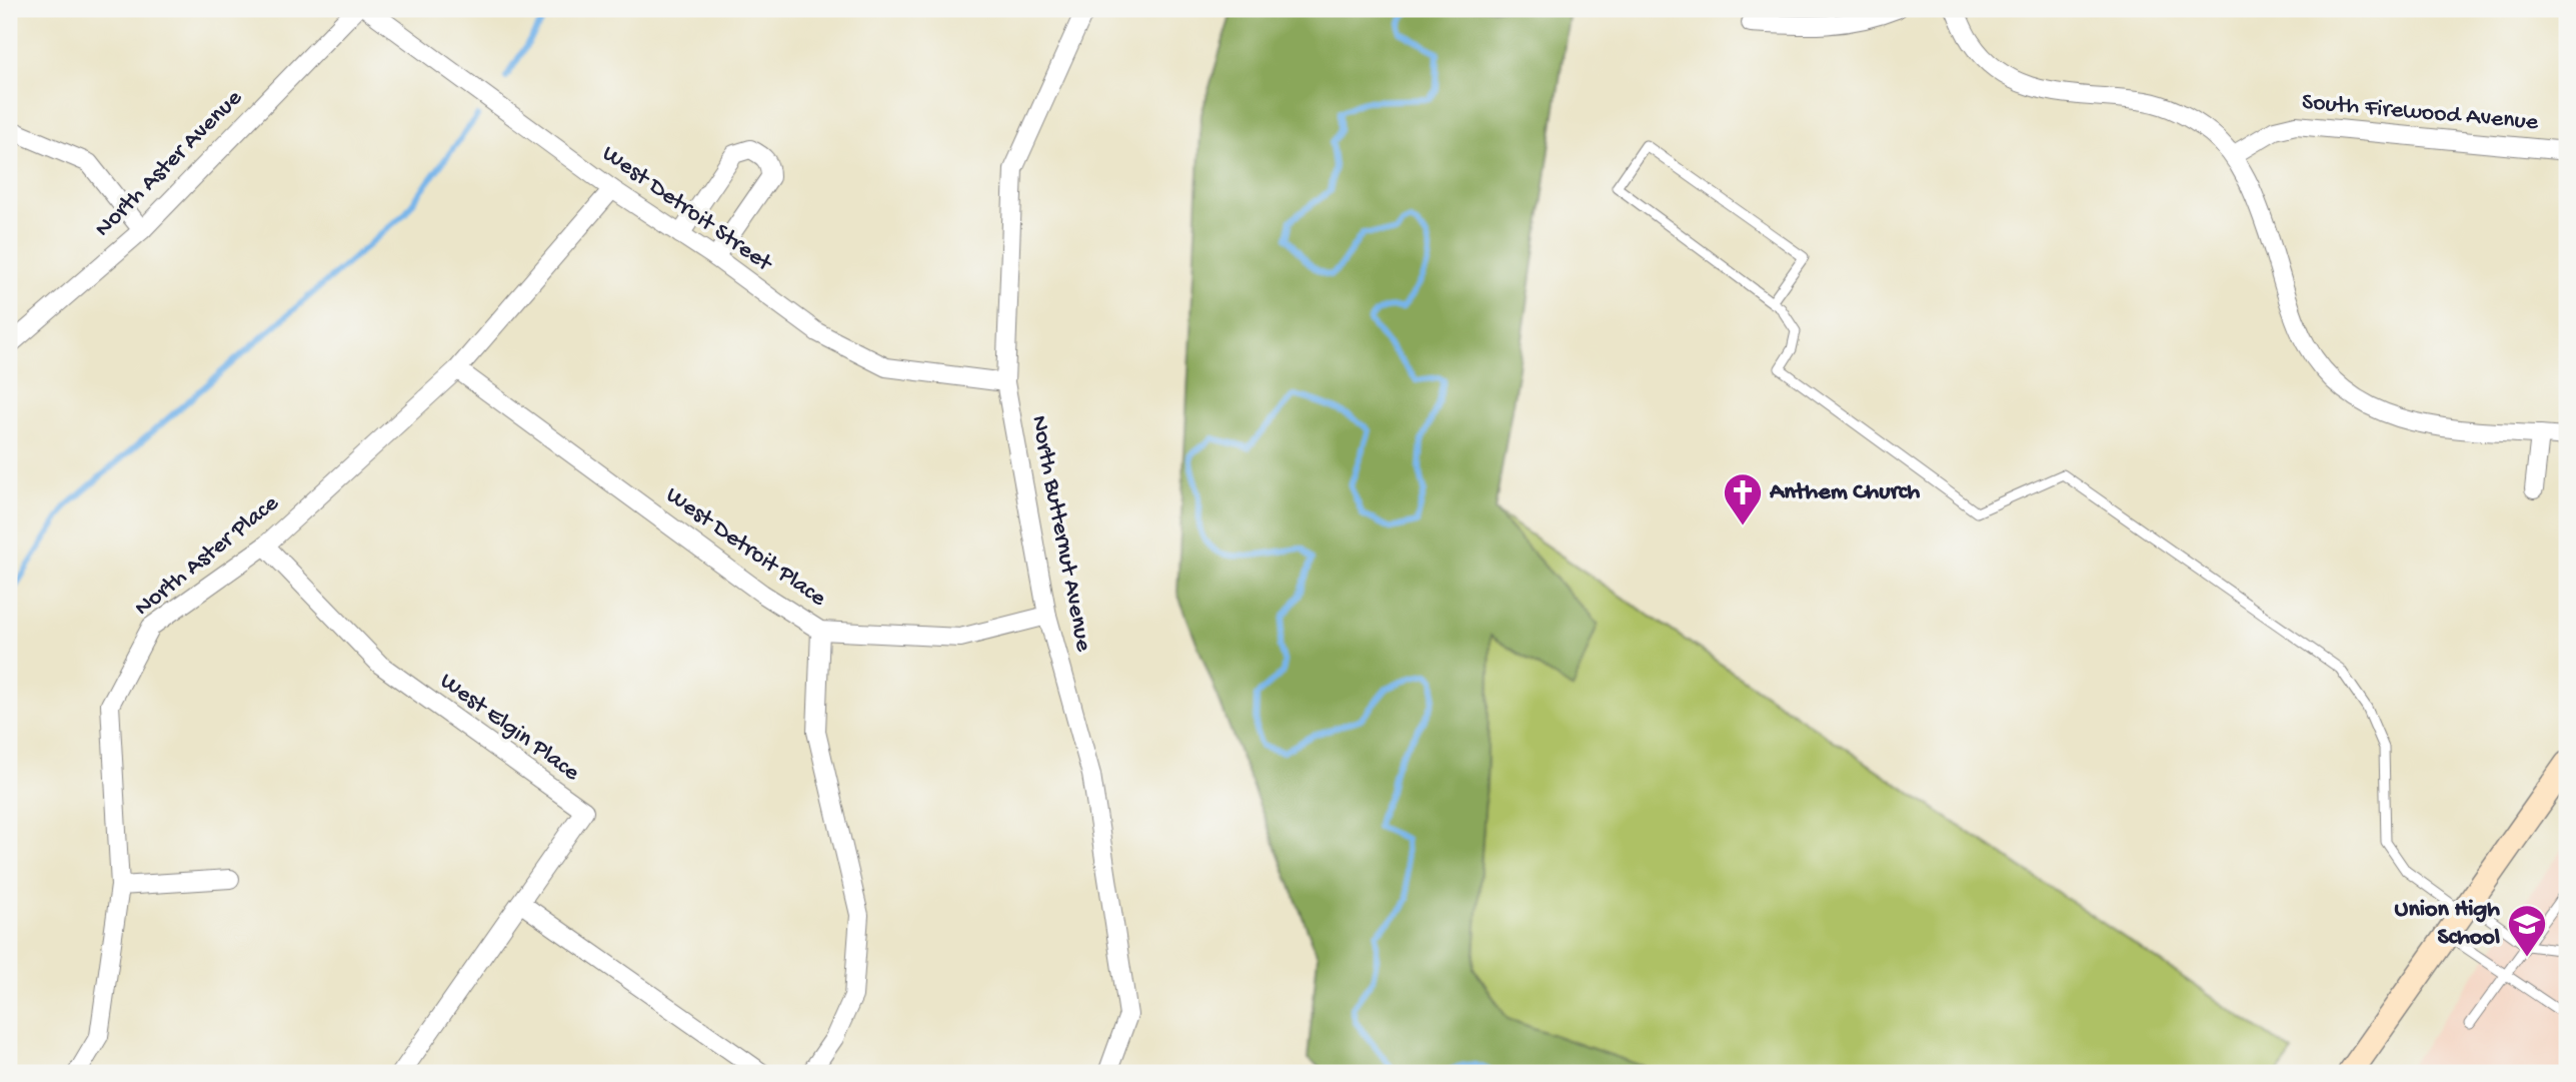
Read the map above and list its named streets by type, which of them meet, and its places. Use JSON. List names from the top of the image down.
{
  "streets": {
    "street": [
      "South Firewood Avenue",
      "North Aster Avenue",
      "West Detroit Street",
      "North Butternut Avenue",
      "West Detroit Place",
      "North Aster Place",
      "West Elgin Place"
    ]
  },
  "crossings": [
    ["West Detroit Street", "North Butternut Avenue"],
    ["West Detroit Street", "North Aster Place"],
    ["North Butternut Avenue", "West Detroit Place"],
    ["West Detroit Place", "North Aster Place"],
    ["North Aster Place", "West Elgin Place"]
  ],
  "places": {
    "church": ["Anthem Church"],
    "school or university": ["Union High School"]
  }
}
